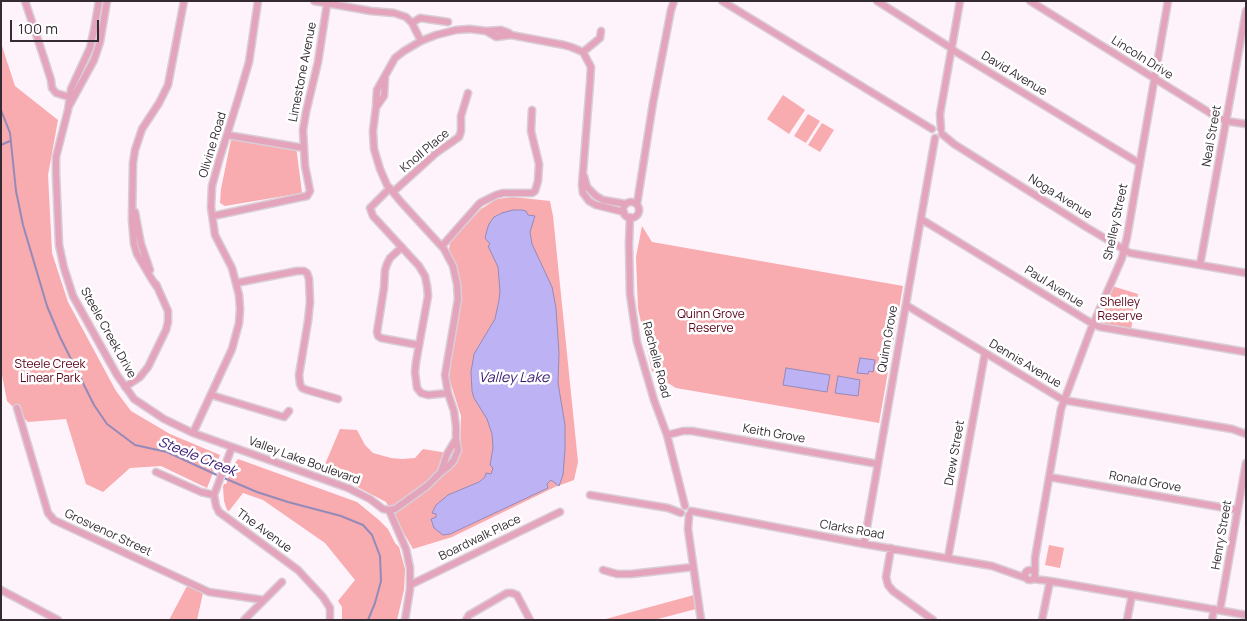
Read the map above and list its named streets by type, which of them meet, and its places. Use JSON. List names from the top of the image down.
{
  "streets": {
    "street": [
      "Lincoln Drive",
      "Limestone Avenue",
      "David Avenue",
      "Neal Street",
      "Olivine Road",
      "Knoll Place",
      "Noga Avenue",
      "Shelley Street",
      "Paul Avenue",
      "Steele Creek Drive",
      "Quinn Grove",
      "Rachelle Road",
      "Dennis Avenue",
      "Keith Grove",
      "Drew Street",
      "Valley Lake Boulevard",
      "Ronald Grove",
      "Clarks Road",
      "The Avenue",
      "Grosvenor Street",
      "Henry Street",
      "Boardwalk Place"
    ]
  },
  "crossings": [
    ["Lincoln Drive", "Neal Street"],
    ["Lincoln Drive", "Shelley Street"],
    ["Limestone Avenue", "Olivine Road"],
    ["David Avenue", "Shelley Street"],
    ["David Avenue", "Quinn Grove"],
    ["Neal Street", "Noga Avenue"],
    ["Olivine Road", "Steele Creek Drive"],
    ["Noga Avenue", "Shelley Street"],
    ["Noga Avenue", "Quinn Grove"],
    ["Shelley Street", "Paul Avenue"],
    ["Shelley Street", "Dennis Avenue"],
    ["Shelley Street", "Ronald Grove"],
    ["Shelley Street", "Clarks Road"],
    ["Paul Avenue", "Quinn Grove"],
    ["Steele Creek Drive", "Valley Lake Boulevard"],
    ["Quinn Grove", "Dennis Avenue"],
    ["Quinn Grove", "Keith Grove"],
    ["Quinn Grove", "Clarks Road"],
    ["Rachelle Road", "Keith Grove"],
    ["Rachelle Road", "Clarks Road"],
    ["Dennis Avenue", "Drew Street"],
    ["Drew Street", "Clarks Road"],
    ["Ronald Grove", "Henry Street"],
    ["Clarks Road", "Henry Street"]
  ],
  "water": ["Valley Lake", "Steele Creek"],
  "parks": ["Shelley Reserve", "Quinn Grove Reserve", "Steele Creek Linear Park"],
  "scale_bar": "100 m"
}
